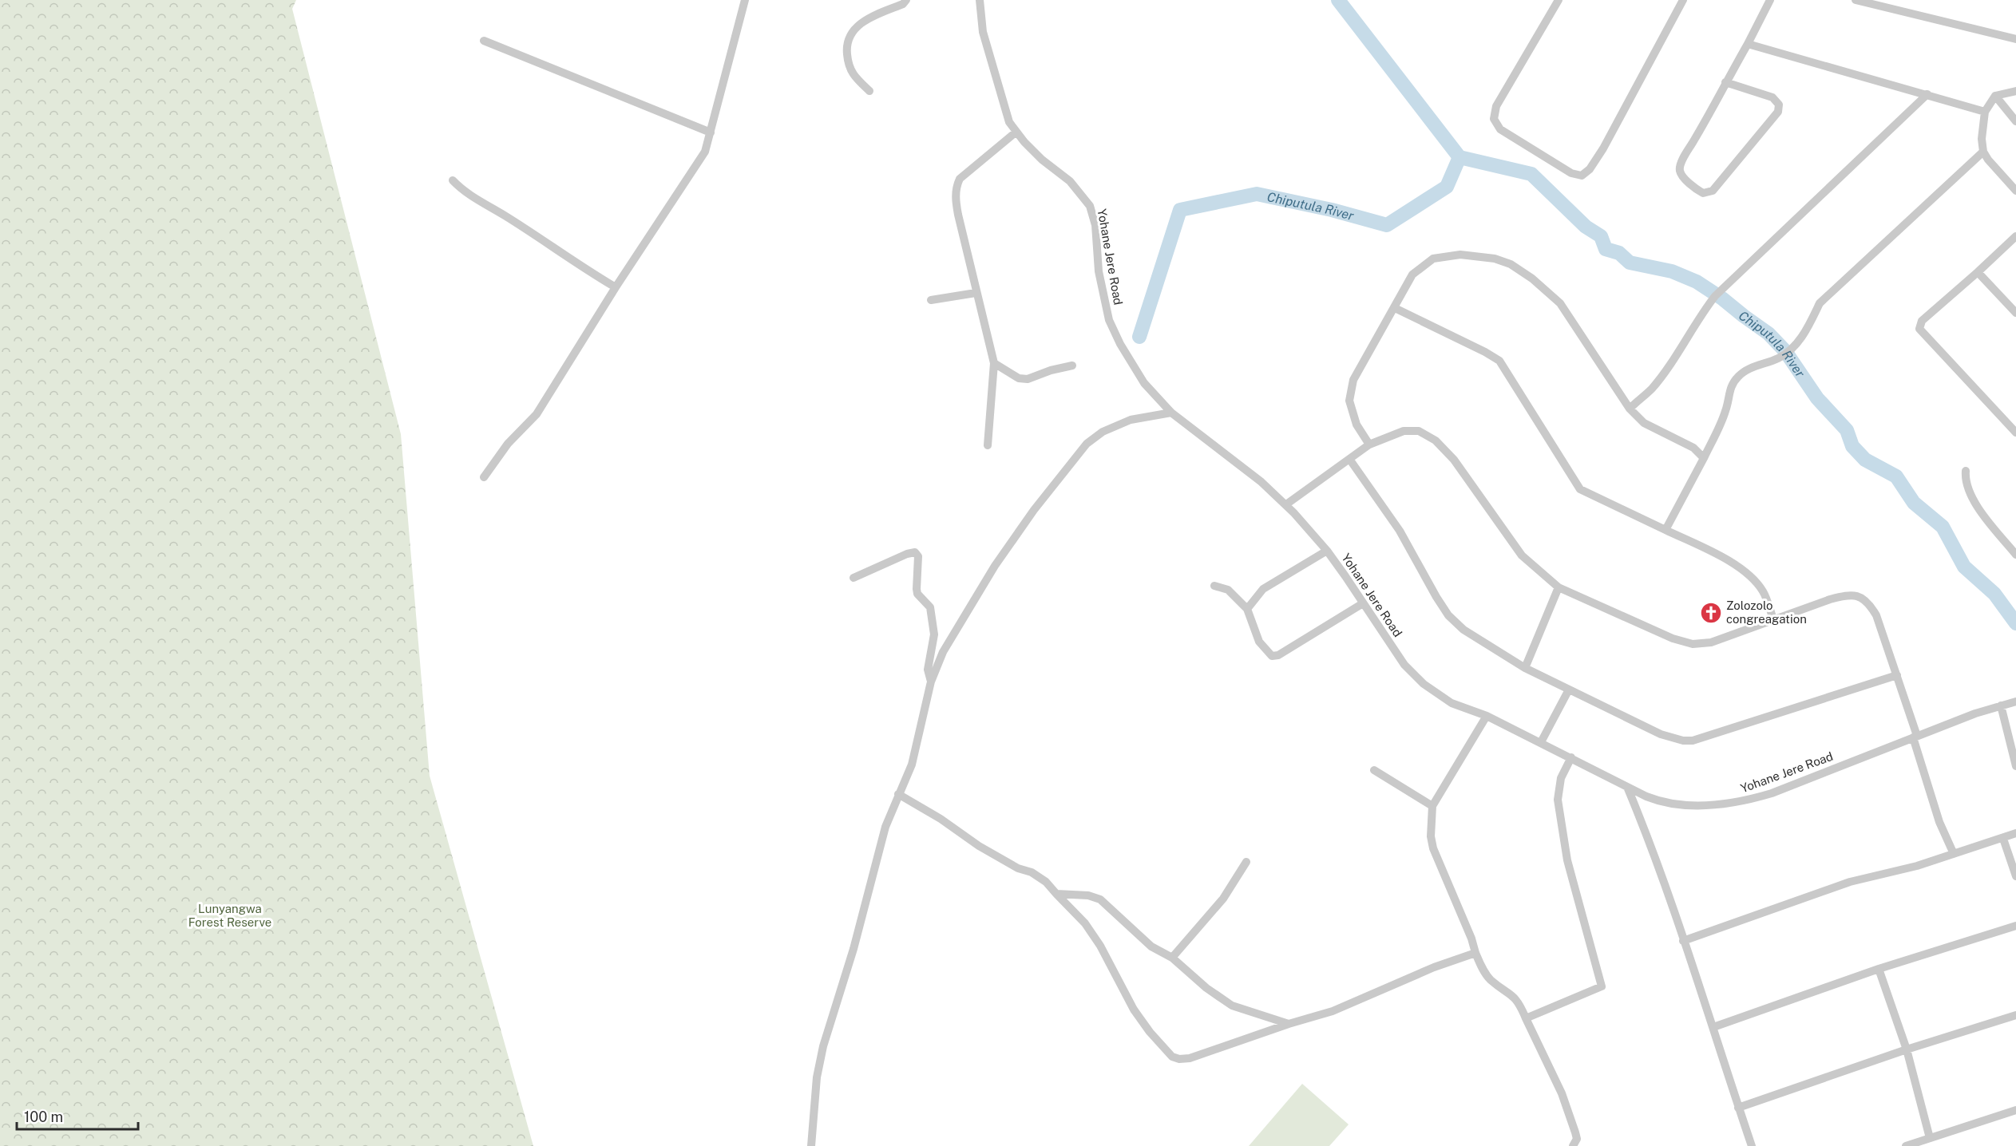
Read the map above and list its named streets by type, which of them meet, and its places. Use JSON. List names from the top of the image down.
{
  "streets": {
    "street": ["Yohane Jere Road"]
  },
  "water": ["Chiputula River"],
  "parks": ["Lunyangwa Forest Reserve"],
  "places": {
    "church": ["Zolozolo congreagation"]
  },
  "scale_bar": "100 m"
}
